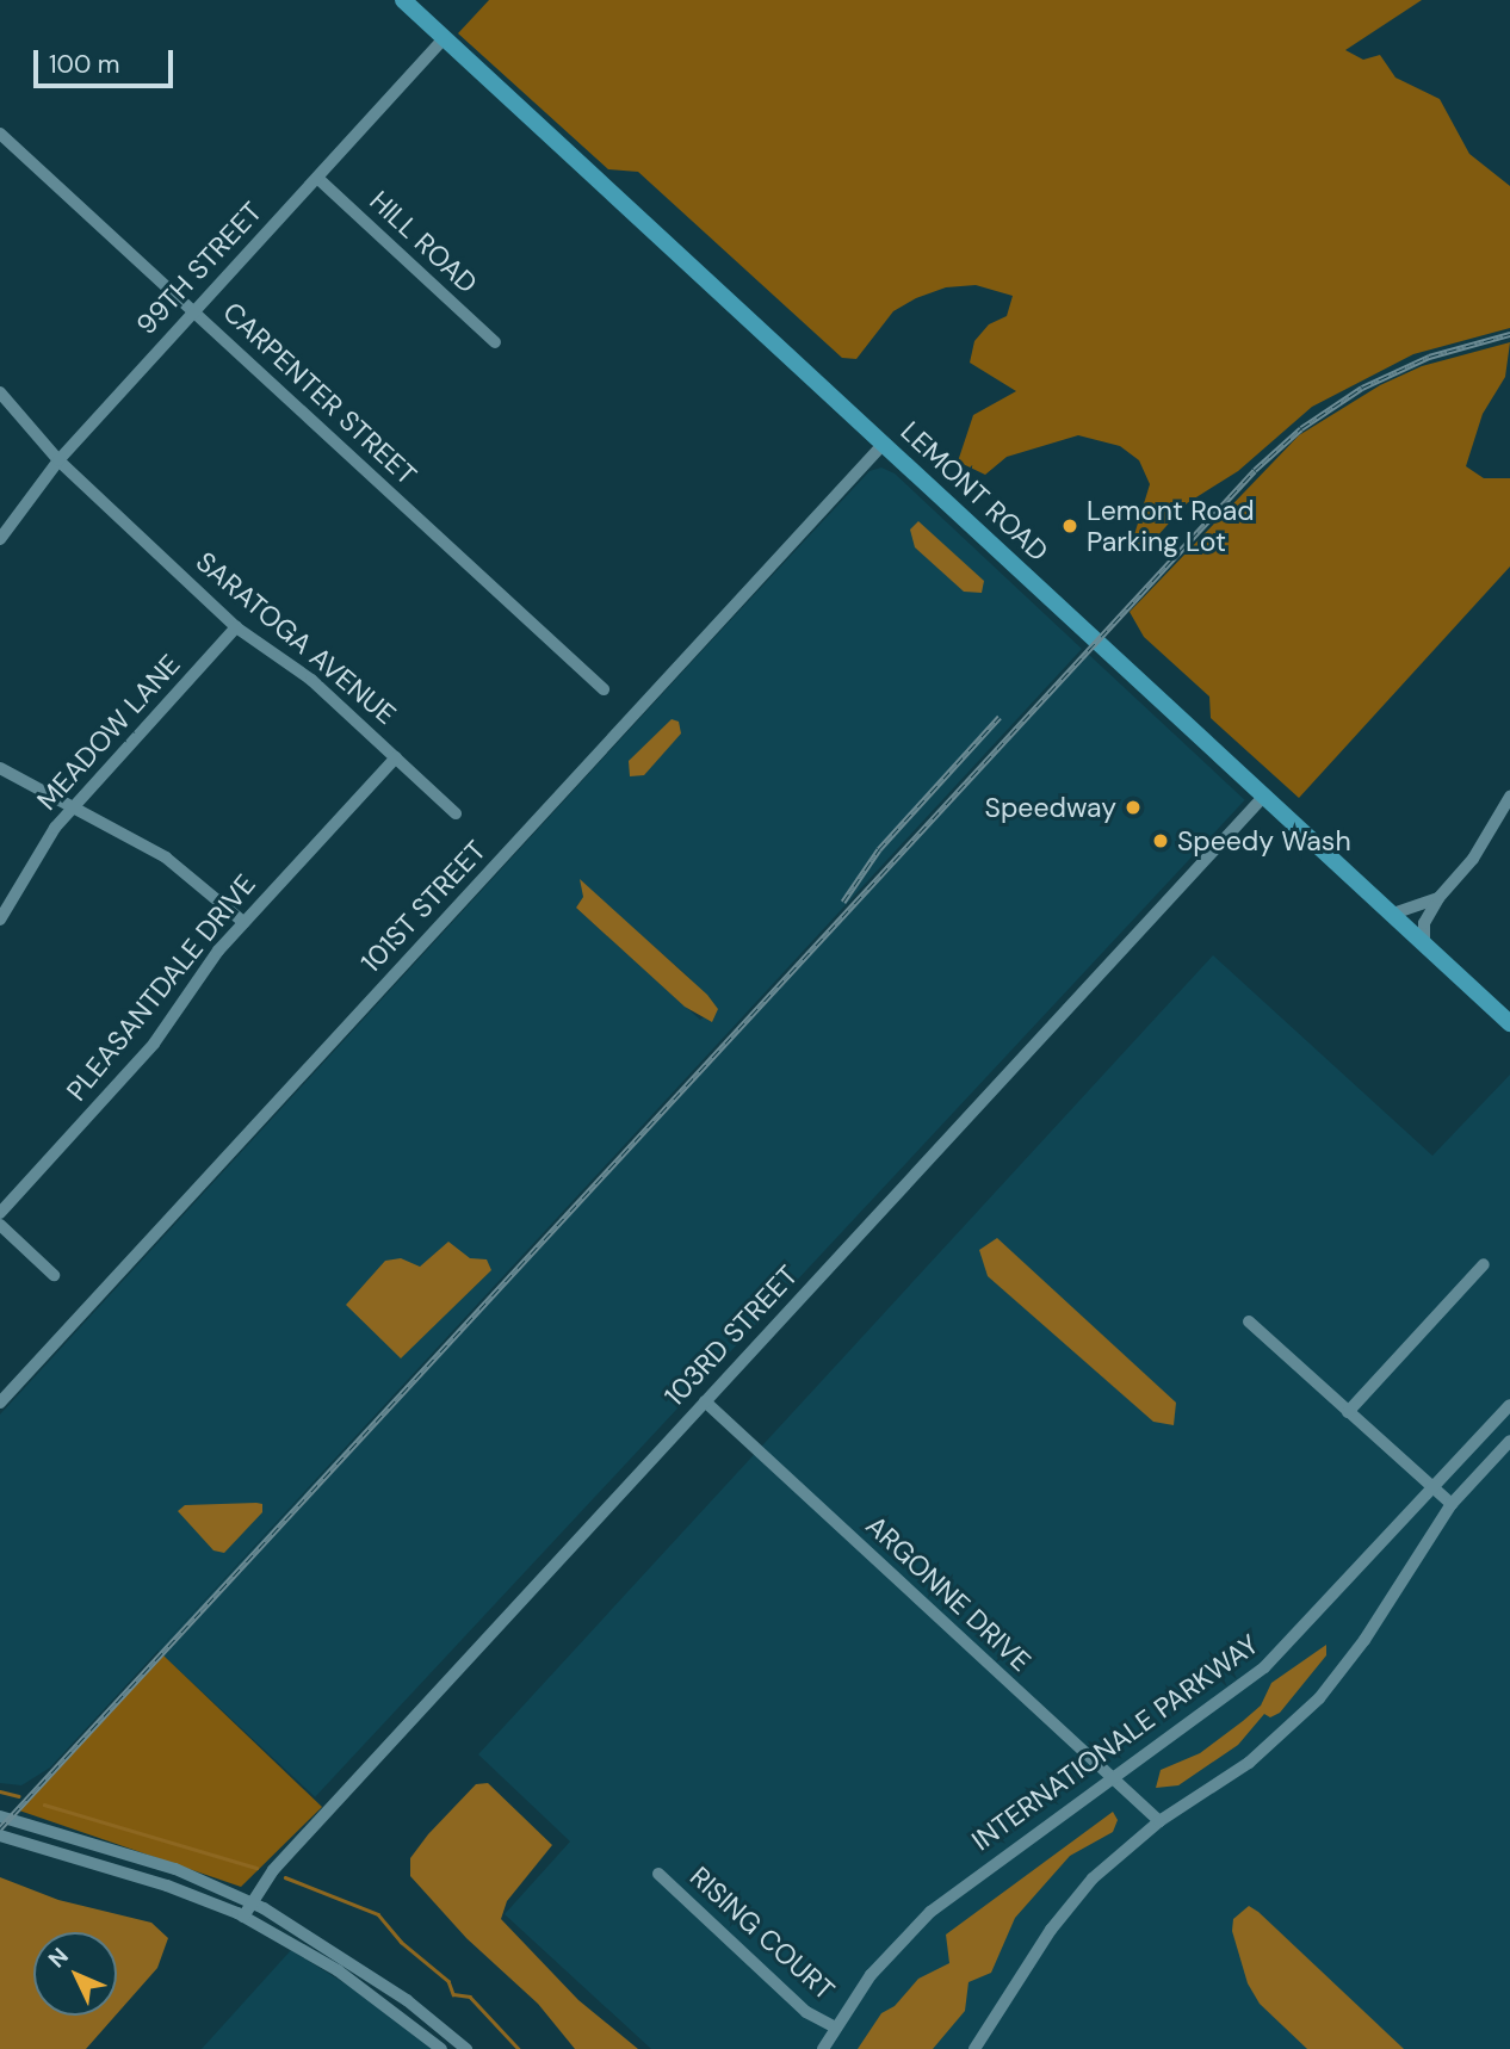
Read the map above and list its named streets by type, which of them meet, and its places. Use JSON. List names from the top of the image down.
{
  "streets": {
    "main road": ["LEMONT ROAD"],
    "street": [
      "HILL ROAD",
      "99TH STREET",
      "CARPENTER STREET",
      "SARATOGA AVENUE",
      "MEADOW LANE",
      "101ST STREET",
      "PLEASANTDALE DRIVE",
      "103RD STREET",
      "ARGONNE DRIVE",
      "INTERNATIONALE PARKWAY",
      "RISING COURT"
    ]
  },
  "crossings": [
    ["HILL ROAD", "99TH STREET"],
    ["99TH STREET", "CARPENTER STREET"],
    ["99TH STREET", "LEMONT ROAD"],
    ["99TH STREET", "SARATOGA AVENUE"],
    ["LEMONT ROAD", "101ST STREET"],
    ["LEMONT ROAD", "103RD STREET"],
    ["SARATOGA AVENUE", "MEADOW LANE"],
    ["SARATOGA AVENUE", "PLEASANTDALE DRIVE"],
    ["103RD STREET", "ARGONNE DRIVE"],
    ["ARGONNE DRIVE", "INTERNATIONALE PARKWAY"],
    ["INTERNATIONALE PARKWAY", "RISING COURT"]
  ],
  "places": ["Lemont Road Parking Lot", "Speedway", "Speedy Wash"],
  "scale_bar": "100 m",
  "north": "top left"
}
